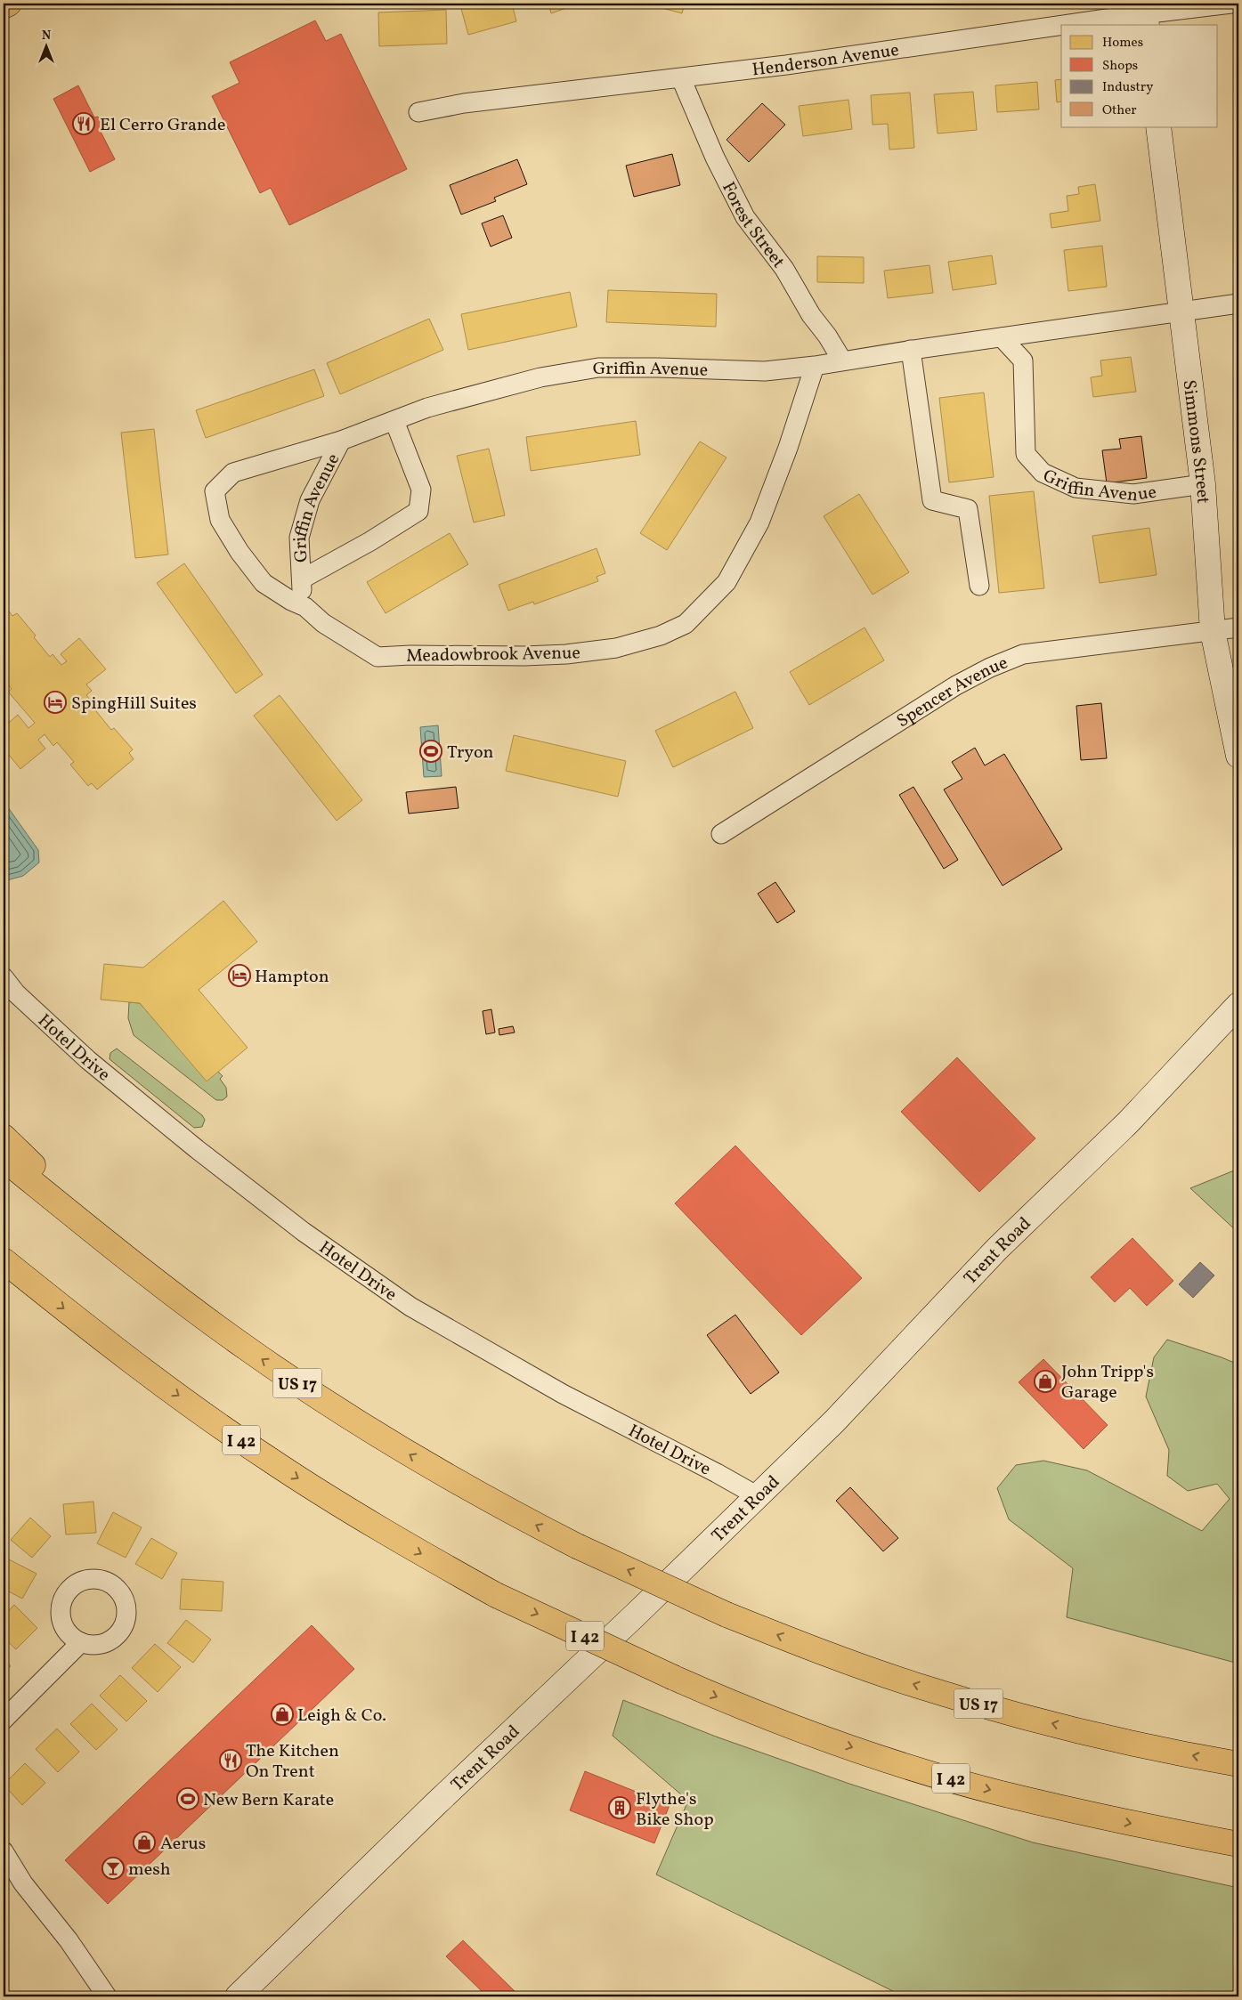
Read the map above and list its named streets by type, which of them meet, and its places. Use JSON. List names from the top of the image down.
{
  "streets": {
    "main road": ["US 17", "I 42"],
    "street": [
      "Henderson Avenue",
      "Forest Street",
      "Griffin Avenue",
      "Simmons Street",
      "Meadowbrook Avenue",
      "Spencer Avenue",
      "Hotel Drive",
      "Trent Road"
    ]
  },
  "crossings": [
    ["Henderson Avenue", "Forest Street"],
    ["Forest Street", "Griffin Avenue"],
    ["Griffin Avenue", "Simmons Street"],
    ["Griffin Avenue", "Meadowbrook Avenue"],
    ["Simmons Street", "Spencer Avenue"],
    ["Hotel Drive", "Trent Road"]
  ],
  "places": {
    "restaurant": ["El Cerro Grande", "The Kitchen On Trent"],
    "hotel": ["SpingHill Suites", "Hampton"],
    "sports": ["Tryon", "New Bern Karate"],
    "shop": ["John Tripp's Garage", "Leigh & Co.", "Aerus"],
    "building": ["Flythe's Bike Shop"],
    "bar": ["mesh"]
  },
  "legend": [
    "Homes",
    "Shops",
    "Industry",
    "Other"
  ],
  "north": "top"
}
